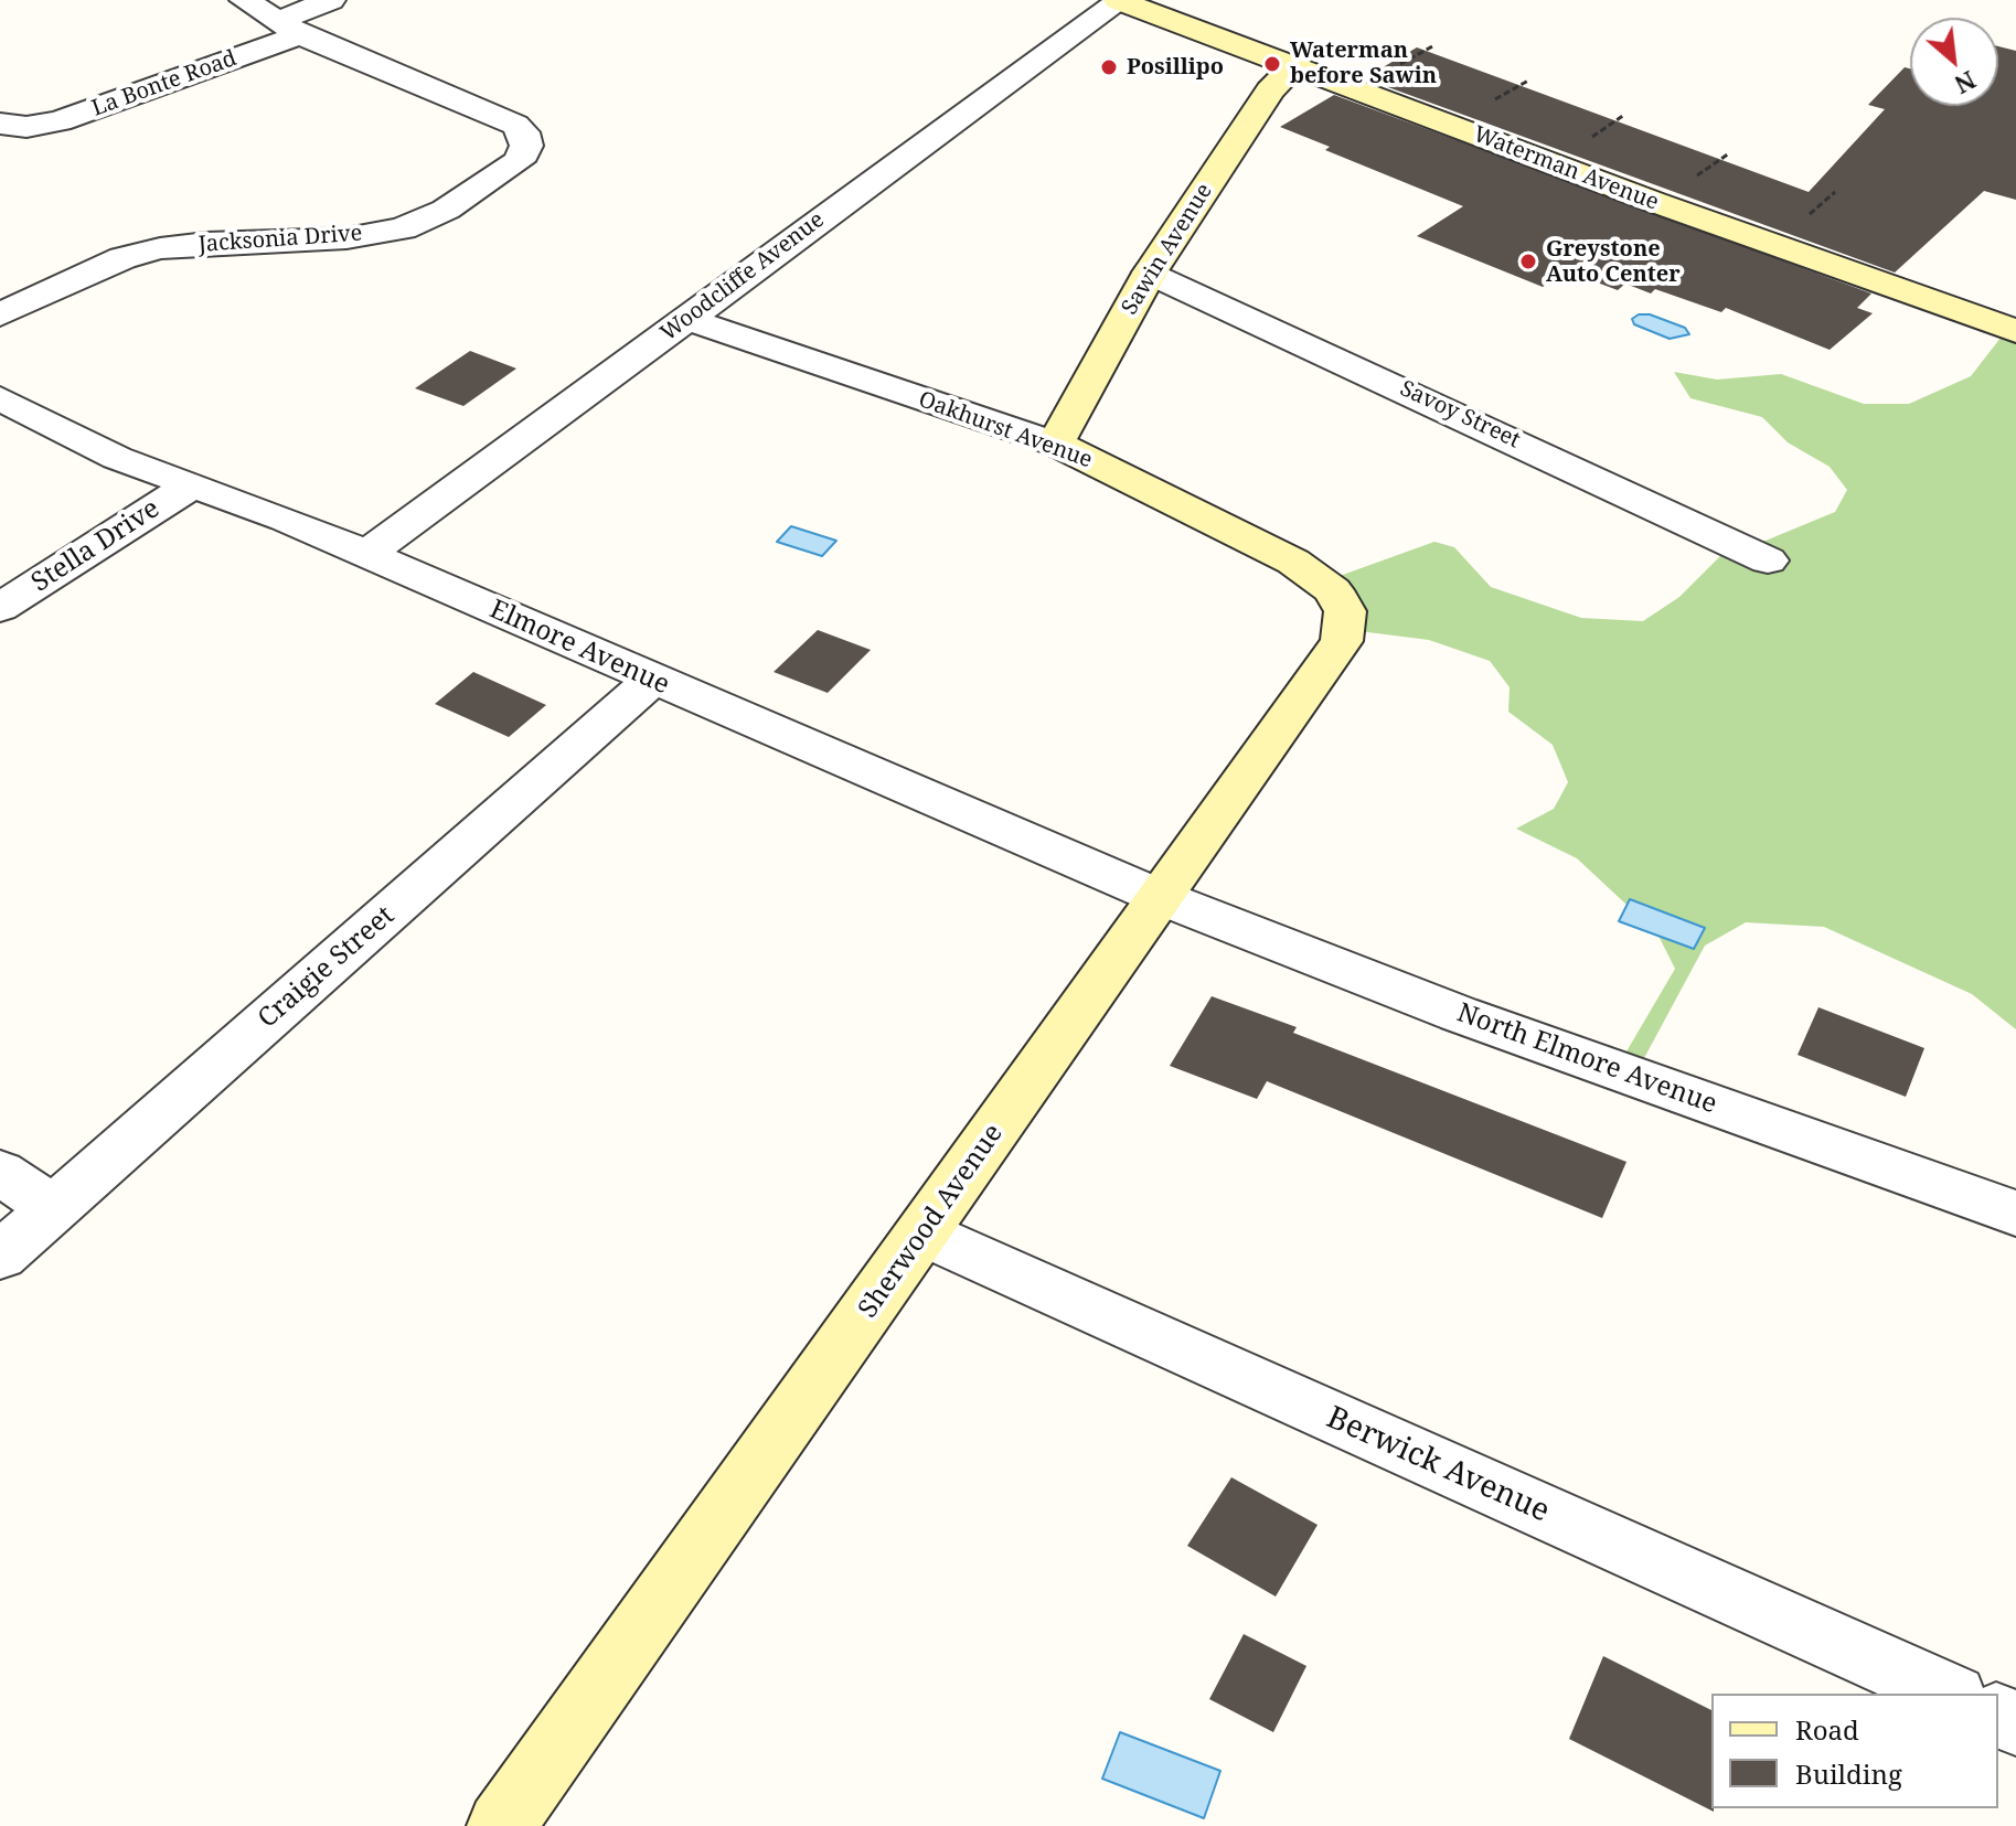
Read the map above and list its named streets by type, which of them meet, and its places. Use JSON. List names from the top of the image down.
{
  "streets": {
    "street": [
      "La Bonte Road",
      "Waterman Avenue",
      "Jacksonia Drive",
      "Sawin Avenue",
      "Woodcliffe Avenue",
      "Savoy Street",
      "Oakhurst Avenue",
      "Stella Drive",
      "Elmore Avenue",
      "Craigie Street",
      "North Elmore Avenue",
      "Sherwood Avenue",
      "Berwick Avenue"
    ]
  },
  "crossings": [
    ["La Bonte Road", "Jacksonia Drive"],
    ["Waterman Avenue", "Sawin Avenue"],
    ["Waterman Avenue", "Woodcliffe Avenue"],
    ["Sawin Avenue", "Savoy Street"],
    ["Sawin Avenue", "Oakhurst Avenue"],
    ["Woodcliffe Avenue", "Oakhurst Avenue"],
    ["Woodcliffe Avenue", "Elmore Avenue"],
    ["Oakhurst Avenue", "Sherwood Avenue"],
    ["Stella Drive", "Elmore Avenue"],
    ["Elmore Avenue", "Craigie Street"],
    ["Elmore Avenue", "North Elmore Avenue"],
    ["Elmore Avenue", "Sherwood Avenue"],
    ["North Elmore Avenue", "Sherwood Avenue"],
    ["Sherwood Avenue", "Berwick Avenue"]
  ],
  "places": ["Waterman before Sawin", "Posillipo", "Greystone Auto Center"],
  "legend": ["Road", "Building"],
  "north": "bottom right"
}
